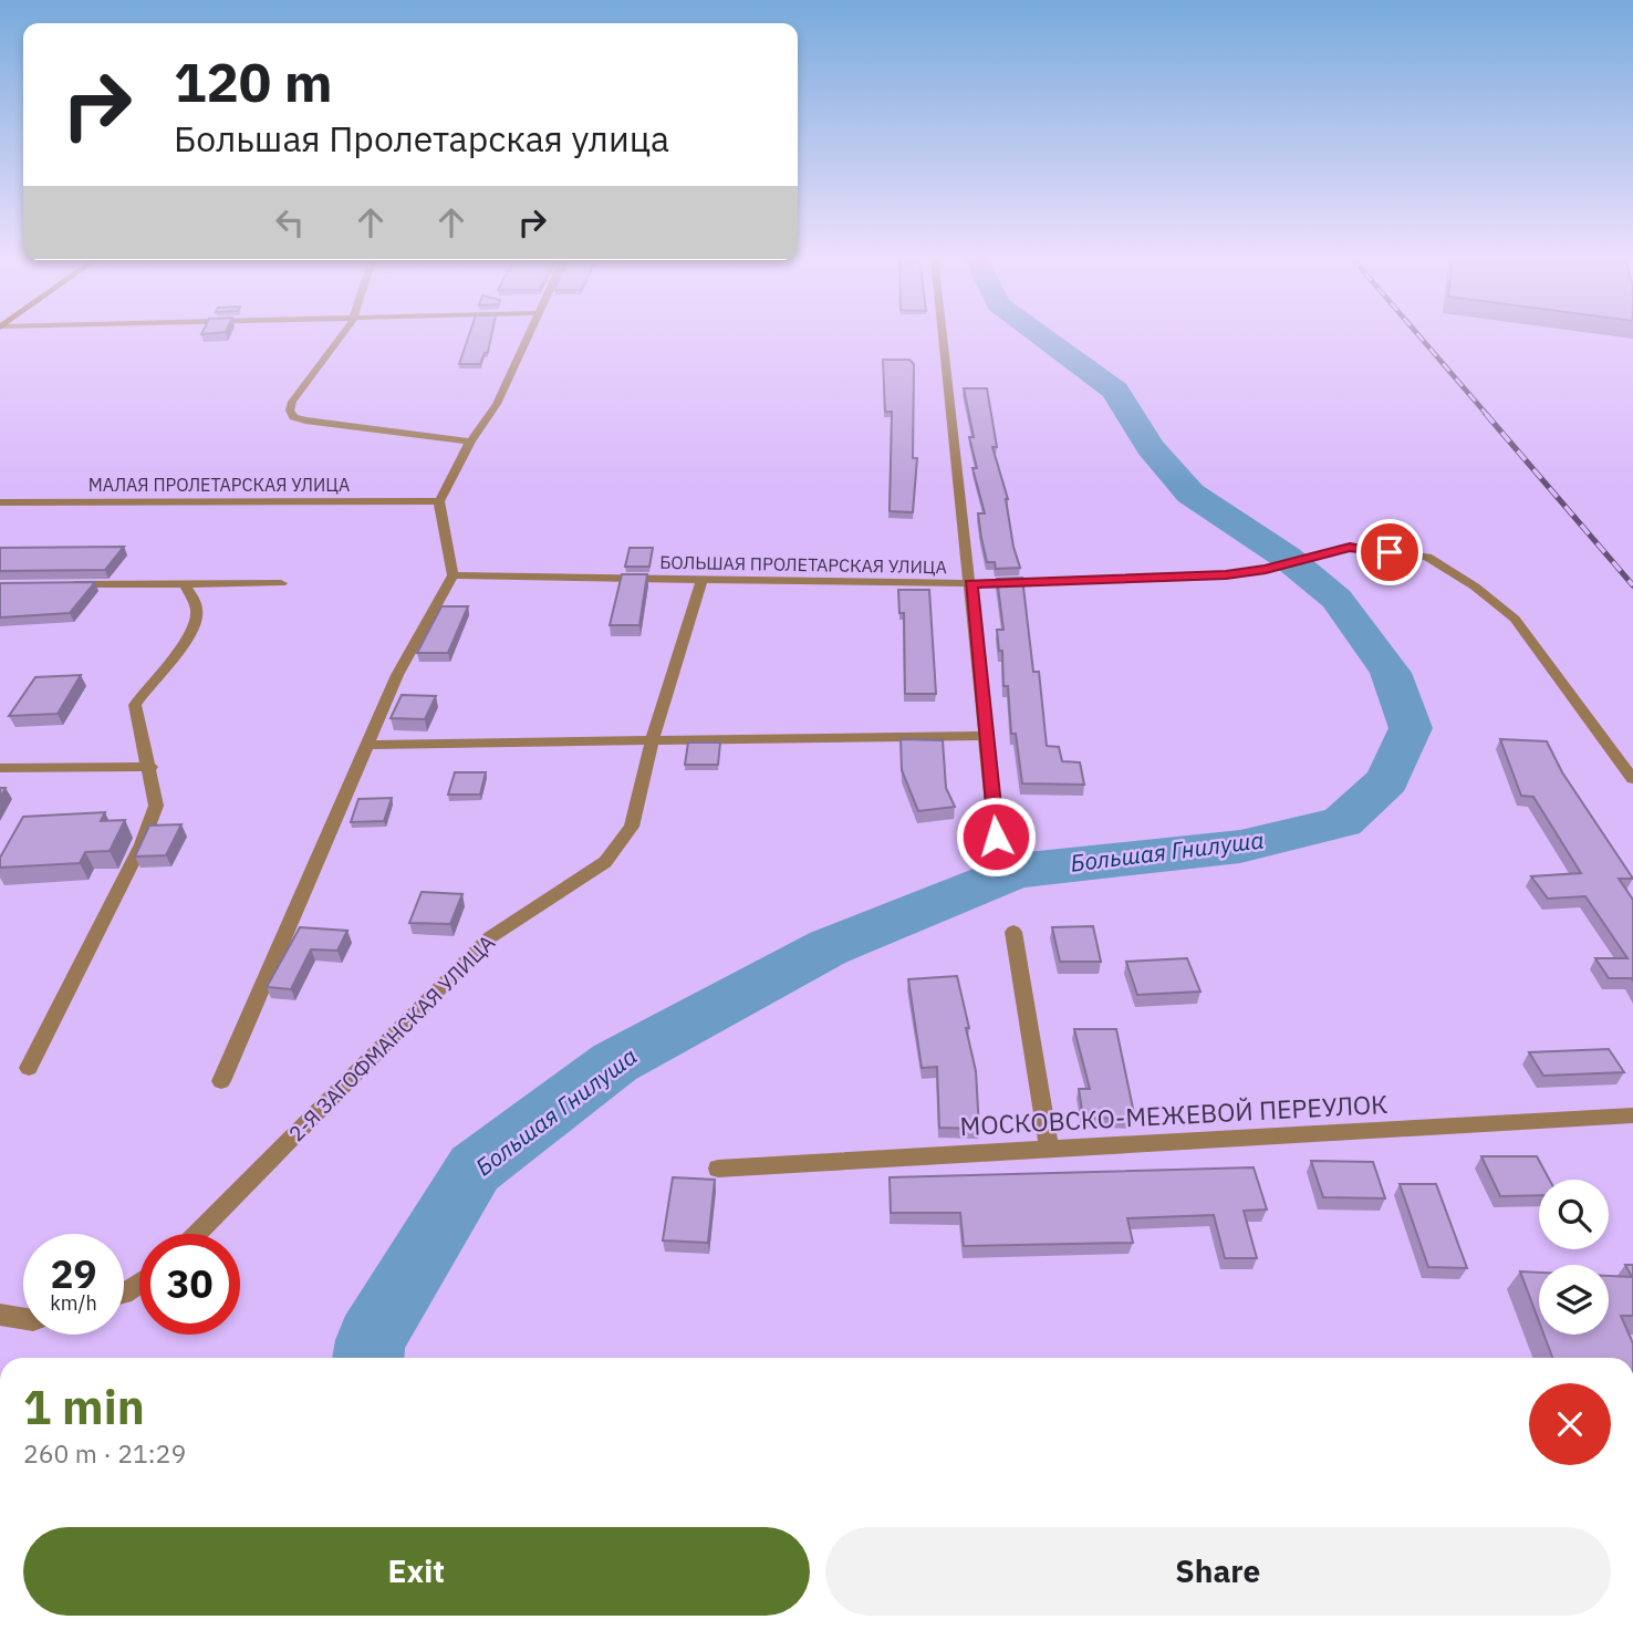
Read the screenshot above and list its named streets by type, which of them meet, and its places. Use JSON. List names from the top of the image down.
{
  "streets": {
    "street": [
      "МАЛАЯ ПРОЛЕТАРСКАЯ УЛИЦА",
      "БОЛЬШАЯ ПРОЛЕТАРСКАЯ УЛИЦА",
      "2-Я ЗАГОФМАНСКАЯ УЛИЦА",
      "МОСКОВСКО-МЕЖЕВОЙ ПЕРЕУЛОК"
    ]
  },
  "crossings": [
    ["БОЛЬШАЯ ПРОЛЕТАРСКАЯ УЛИЦА", "2-Я ЗАГОФМАНСКАЯ УЛИЦА"]
  ],
  "water": ["Большая Гнилуша"],
  "page": {
    "turn": ["120 m", "Большая Пролетарская улица"],
    "speed": "29 km/h",
    "limit": "30",
    "heading": ["1 min", "260 m · 21:29"],
    "buttons": ["Exit", "Share"]
  }
}
